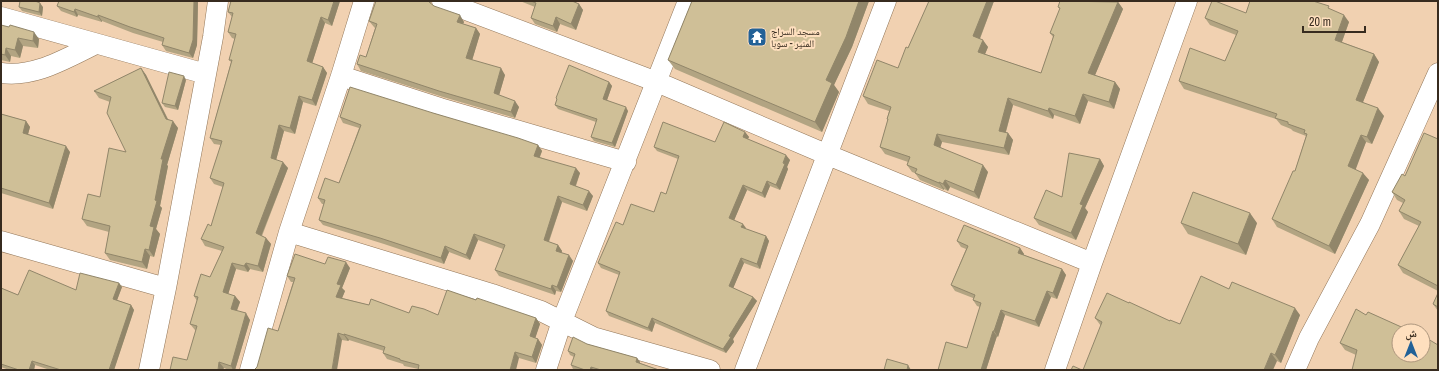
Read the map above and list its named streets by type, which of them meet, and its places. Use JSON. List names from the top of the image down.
{
  "places": {
    "temple": ["مسجد السراج المنير - سوبا"]
  },
  "scale_bar": "20 m",
  "north": "top"
}
